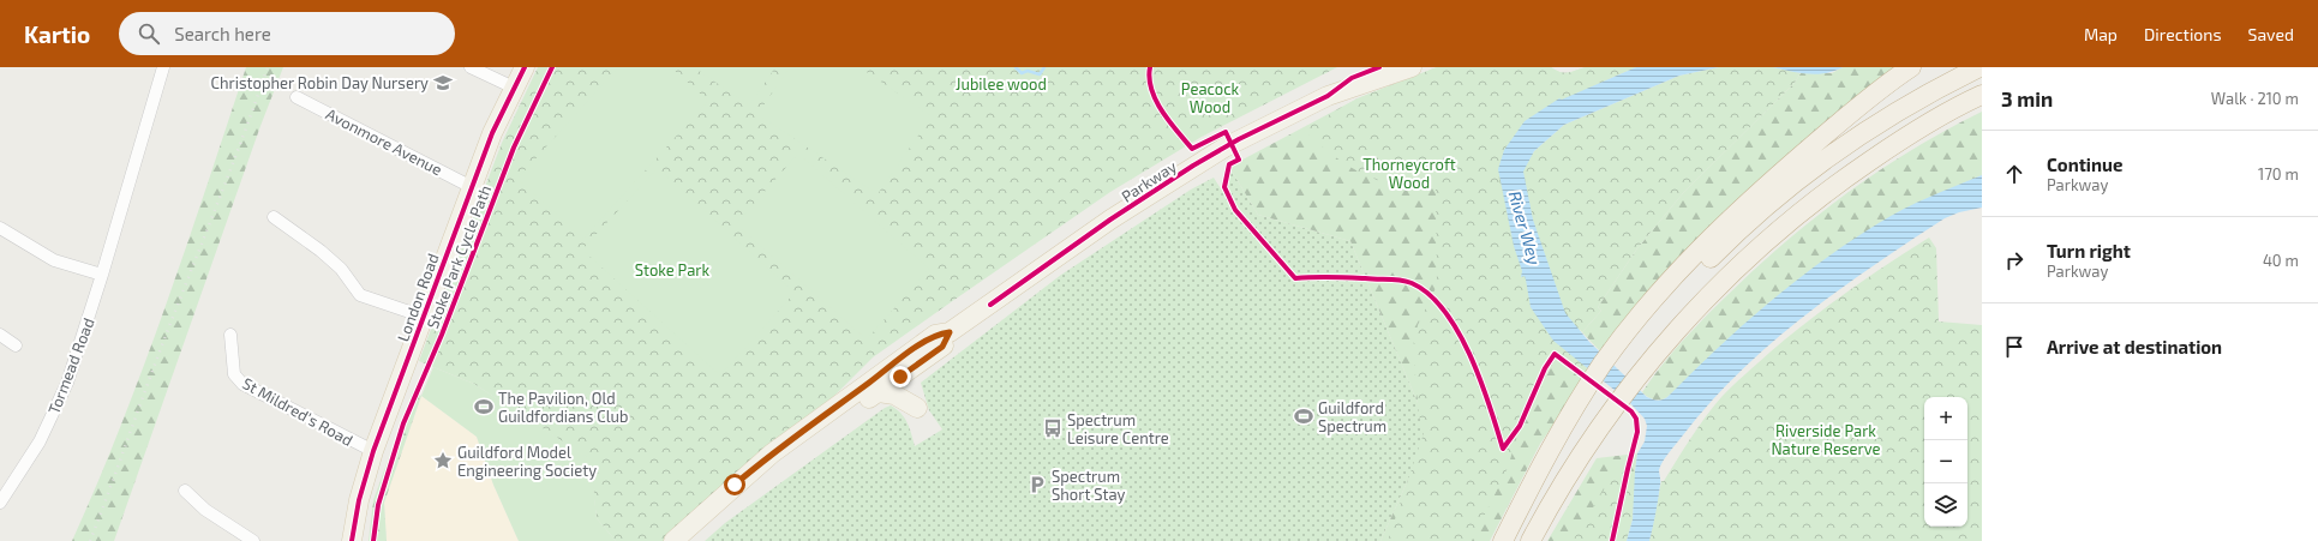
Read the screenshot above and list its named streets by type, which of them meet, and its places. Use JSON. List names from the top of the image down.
{
  "streets": {
    "main road": ["Parkway", "London Road"],
    "street": ["Avonmore Avenue", "Tormead Road", "St Mildred's Road"],
    "cycle path": ["Stoke Park Cycle Path"]
  },
  "crossings": [
    ["Avonmore Avenue", "London Road"],
    ["London Road", "St Mildred's Road"]
  ],
  "water": ["River Wey"],
  "parks": [
    "Jubilee wood",
    "Peacock Wood",
    "Thorneycroft Wood",
    "Stoke Park",
    "Riverside Park Nature Reserve"
  ],
  "places": {
    "school or university": ["Christopher Robin Day Nursery"],
    "sports": ["The Pavilion, Old Guildfordians Club", "Guildford Spectrum"],
    "bus stop": ["Spectrum Leisure Centre"],
    "place": ["Guildford Model Engineering Society"],
    "parking": ["Spectrum Short Stay"]
  },
  "page": {
    "header": "Kartio",
    "search": "Search here",
    "nav": ["Map", "Directions", "Saved"],
    "heading": ["3 min", "Walk · 210 m"],
    "list": [
      ["Continue", "Parkway", "170 m"],
      ["Turn right", "Parkway", "40 m"],
      "Arrive at destination"
    ],
    "map_buttons": ["+", "−"]
  }
}
